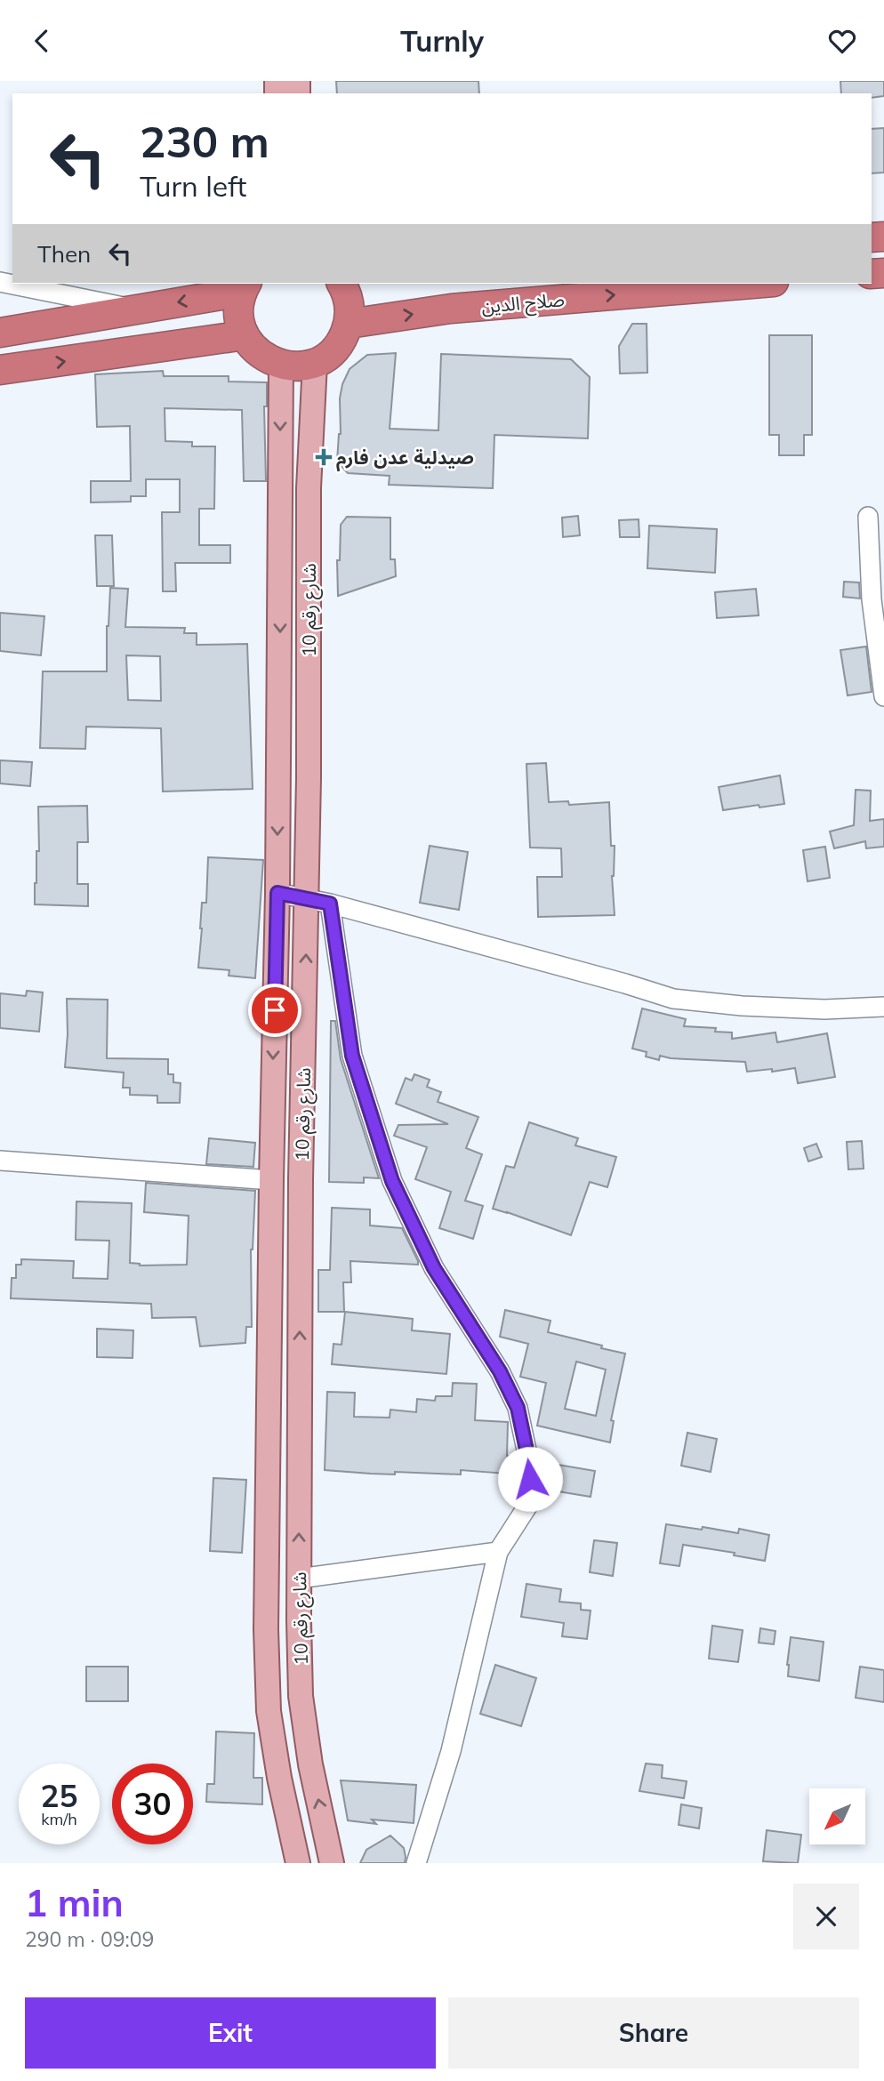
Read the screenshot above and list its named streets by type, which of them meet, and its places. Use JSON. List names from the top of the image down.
{
  "streets": {
    "highway": ["صلاح الدين"],
    "main road": ["شارع رقم 10"]
  },
  "one_way": ["صلاح الدين"],
  "places": {
    "health": ["صيدلية عدن فارم"]
  },
  "north": "bottom left",
  "page": {
    "header": "Turnly",
    "turn": ["230 m", "Turn left"],
    "then": "Then",
    "speed": "25 km/h",
    "limit": "30",
    "heading": ["1 min", "290 m · 09:09"],
    "buttons": ["Exit", "Share"]
  }
}
